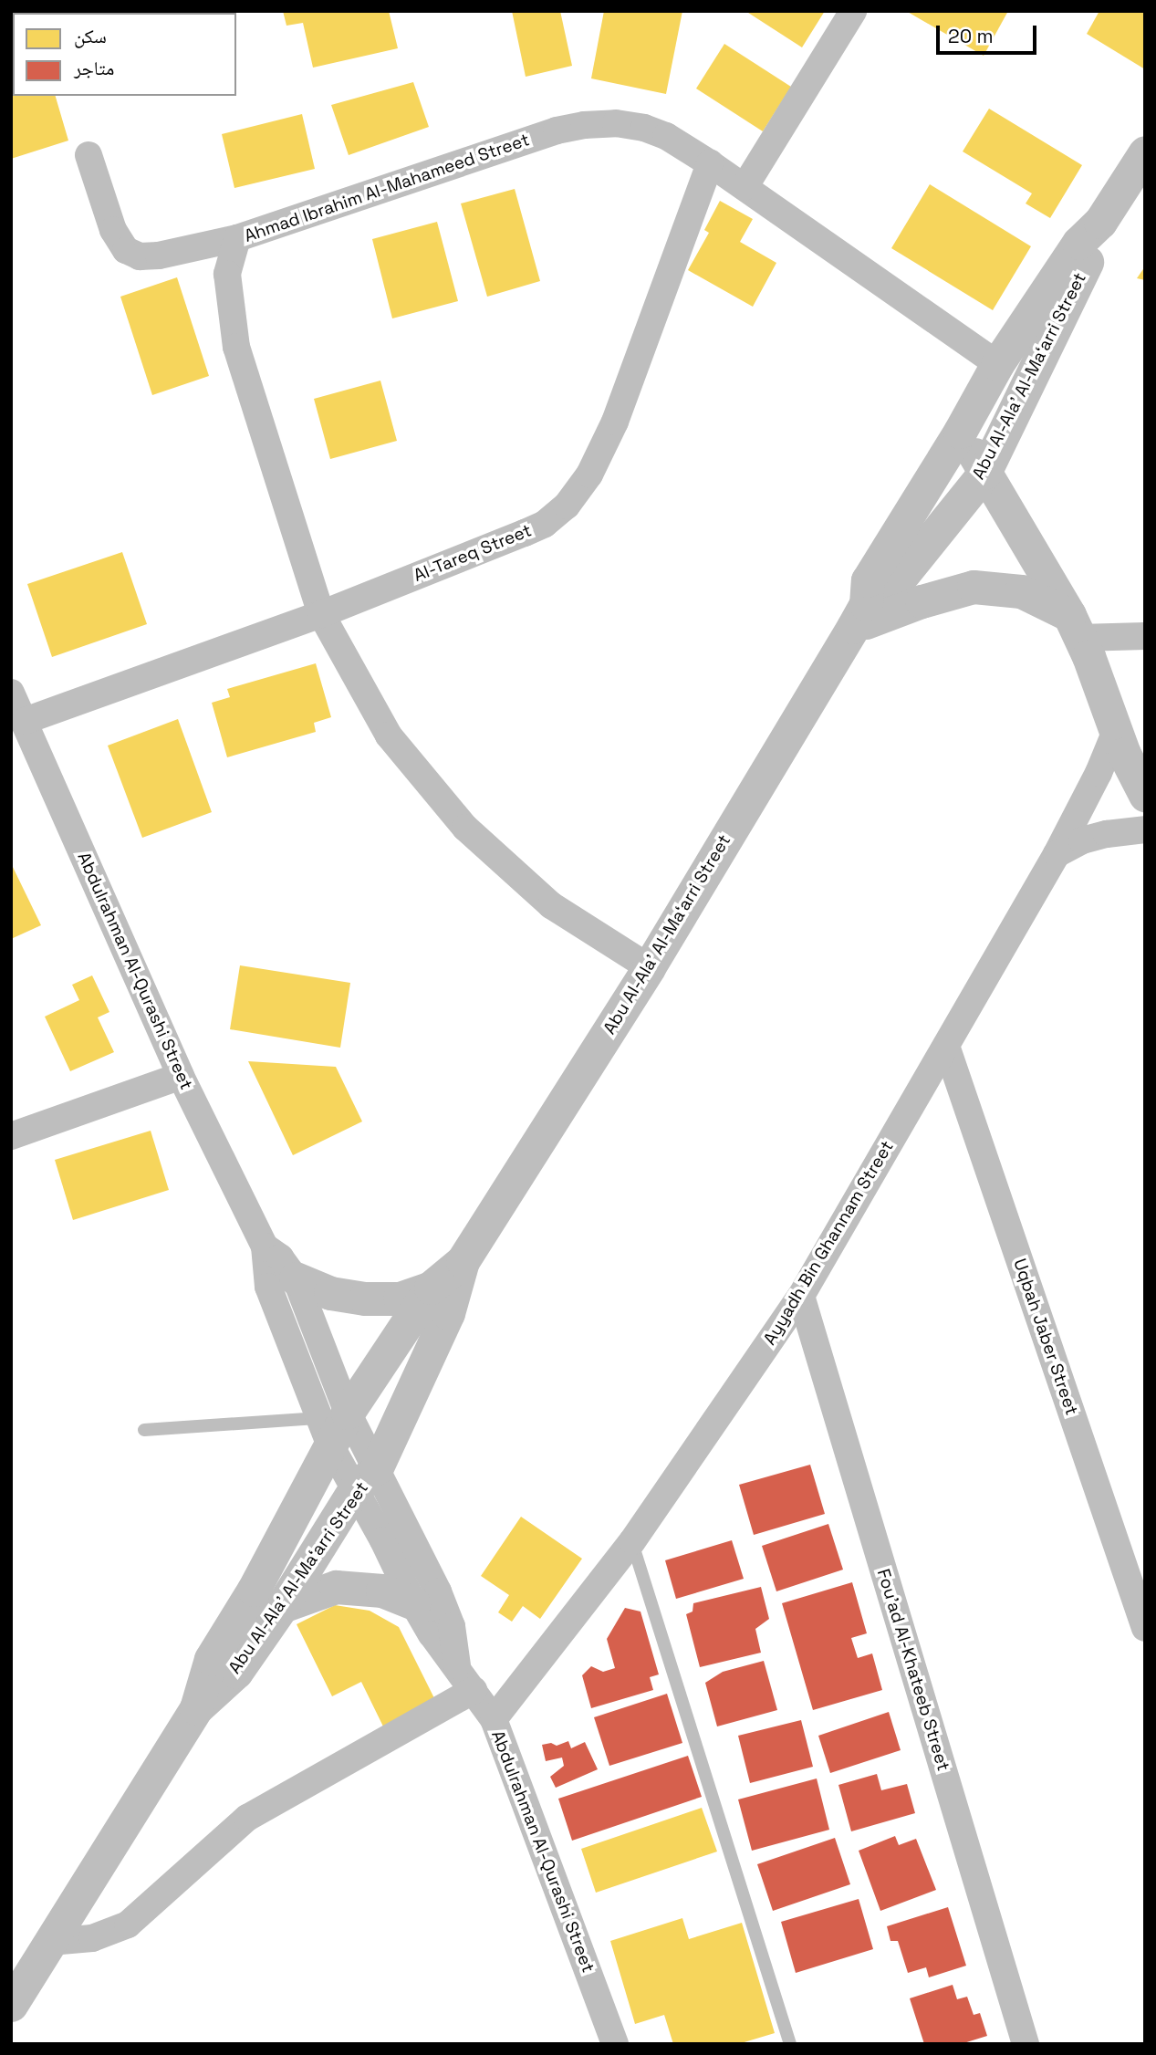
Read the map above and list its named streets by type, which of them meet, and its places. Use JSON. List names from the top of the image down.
{
  "streets": {
    "street": [
      "Ahmad Ibrahim Al-Mahameed Street",
      "Abu Al-Ala' Al-Maʻarri Street",
      "Al-Tareq Street",
      "Abdulrahman Al-Qurashi Street",
      "Ayyadh Bin Ghannam Street",
      "Uqbah Jaber Street",
      "Fou’ad Al-Khateeb Street"
    ]
  },
  "crossings": [
    ["Ahmad Ibrahim Al-Mahameed Street", "Abu Al-Ala' Al-Maʻarri Street"],
    ["Ahmad Ibrahim Al-Mahameed Street", "Al-Tareq Street"],
    ["Abu Al-Ala' Al-Maʻarri Street", "Abdulrahman Al-Qurashi Street"],
    ["Al-Tareq Street", "Abdulrahman Al-Qurashi Street"],
    ["Abdulrahman Al-Qurashi Street", "Ayyadh Bin Ghannam Street"],
    ["Ayyadh Bin Ghannam Street", "Uqbah Jaber Street"],
    ["Ayyadh Bin Ghannam Street", "Fou’ad Al-Khateeb Street"]
  ],
  "legend": ["سكن", "متاجر"],
  "scale_bar": "20 m"
}
